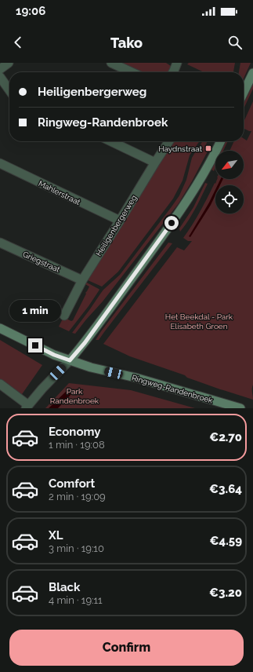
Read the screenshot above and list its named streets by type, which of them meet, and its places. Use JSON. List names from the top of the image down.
{
  "streets": {
    "main road": ["Ringweg-Randenbroek"],
    "street": ["Mahlerstraat", "Heiligenbergerweg", "Griegstraat"]
  },
  "crossings": [
    ["Mahlerstraat", "Heiligenbergerweg"],
    ["Heiligenbergerweg", "Griegstraat"]
  ],
  "parks": ["Het Beekdal - Park Elisabeth Groen", "Park Randenbroek"],
  "places": {
    "transit": ["Haydnstraat"]
  },
  "north": "bottom left",
  "page": {
    "status": "19:06",
    "header": "Tako",
    "banner": ["Heiligenbergerweg", "Ringweg-Randenbroek"],
    "bubble": "1 min",
    "list": [
      {
        "name": "Economy",
        "note": "1 min · 19:08",
        "value": "€2.70"
      },
      {
        "name": "Comfort",
        "note": "2 min · 19:09",
        "value": "€3.64"
      },
      {
        "name": "XL",
        "note": "3 min · 19:10",
        "value": "€4.59"
      },
      {
        "name": "Black",
        "note": "4 min · 19:11",
        "value": "€3.20"
      }
    ],
    "buttons": "Confirm"
  }
}
